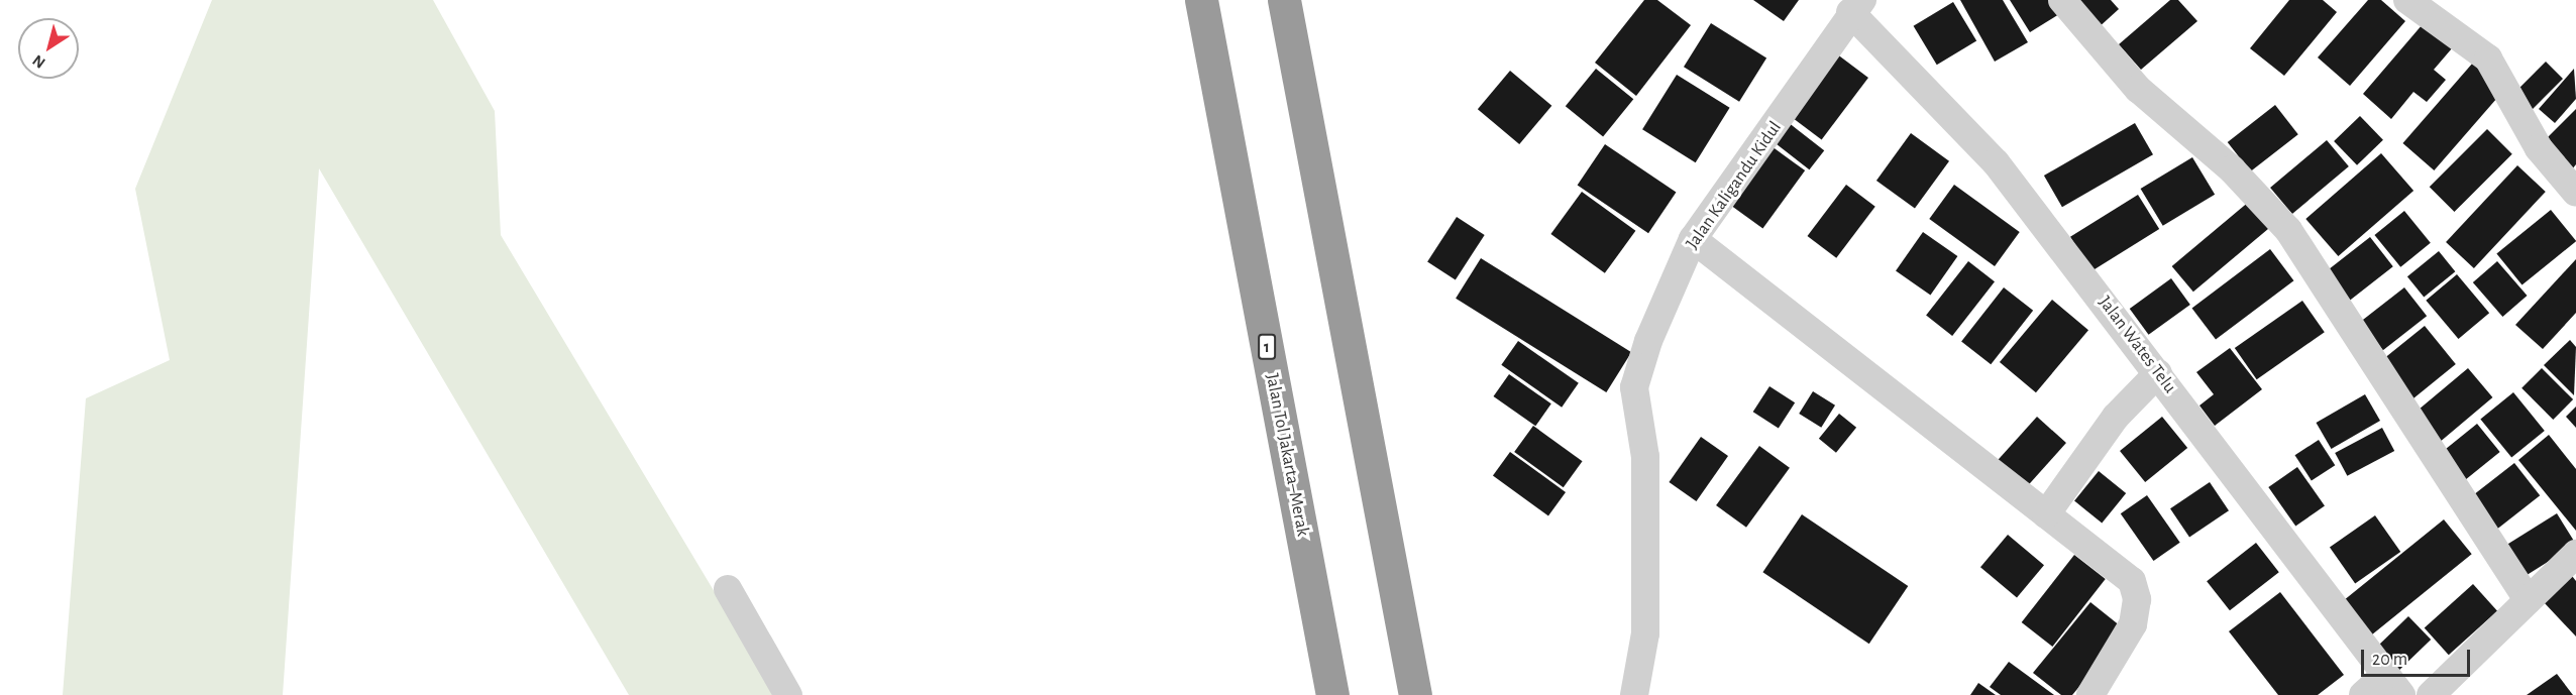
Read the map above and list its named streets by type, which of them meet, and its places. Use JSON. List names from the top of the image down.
{
  "streets": {
    "highway": ["1", "Jalan Tol Jakarta–Merak"],
    "street": ["Jalan Kaligandu Kidul", "Jalan Wates Telu"]
  },
  "crossings": [
    ["Jalan Kaligandu Kidul", "Jalan Wates Telu"]
  ],
  "scale_bar": "20 m",
  "north": "bottom left"
}
